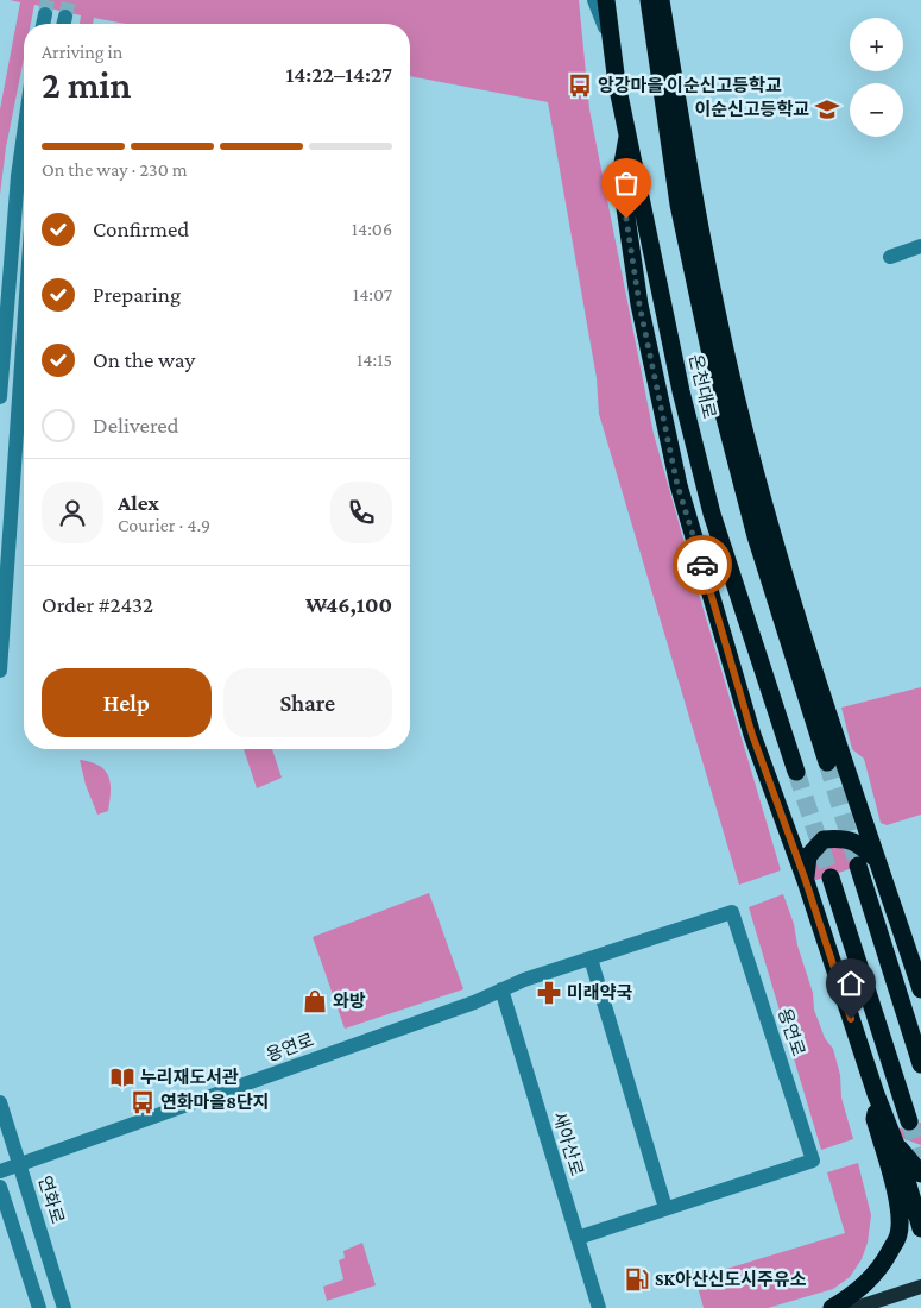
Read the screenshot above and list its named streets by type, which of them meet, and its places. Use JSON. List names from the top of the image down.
{
  "streets": {
    "highway": ["온천대로"],
    "street": ["용연로", "새아산로", "연화로"]
  },
  "crossings": [
    ["용연로", "새아산로"],
    ["용연로", "연화로"]
  ],
  "places": {
    "bus stop": ["앙강마을 이순신고등학교", "연화마을8단지"],
    "school or university": ["이순신고등학교"],
    "pharmacy": ["미래약국"],
    "shop": ["와방"],
    "library": ["누리재도서관"],
    "fuel station": ["SK아산신도시주유소"]
  },
  "page": {
    "map_buttons": ["+", "−"],
    "heading": ["2 min", "Arriving in", "14:22–14:27"],
    "panel": [
      "Alex",
      "Courier · 4.9",
      "Order #2432",
      "₩46,100"
    ],
    "bar": "On the way · 230 m",
    "list": [
      ["Confirmed", "14:06"],
      ["Preparing", "14:07"],
      ["On the way", "14:15"],
      "Delivered"
    ],
    "buttons": ["Help", "Share"]
  }
}
